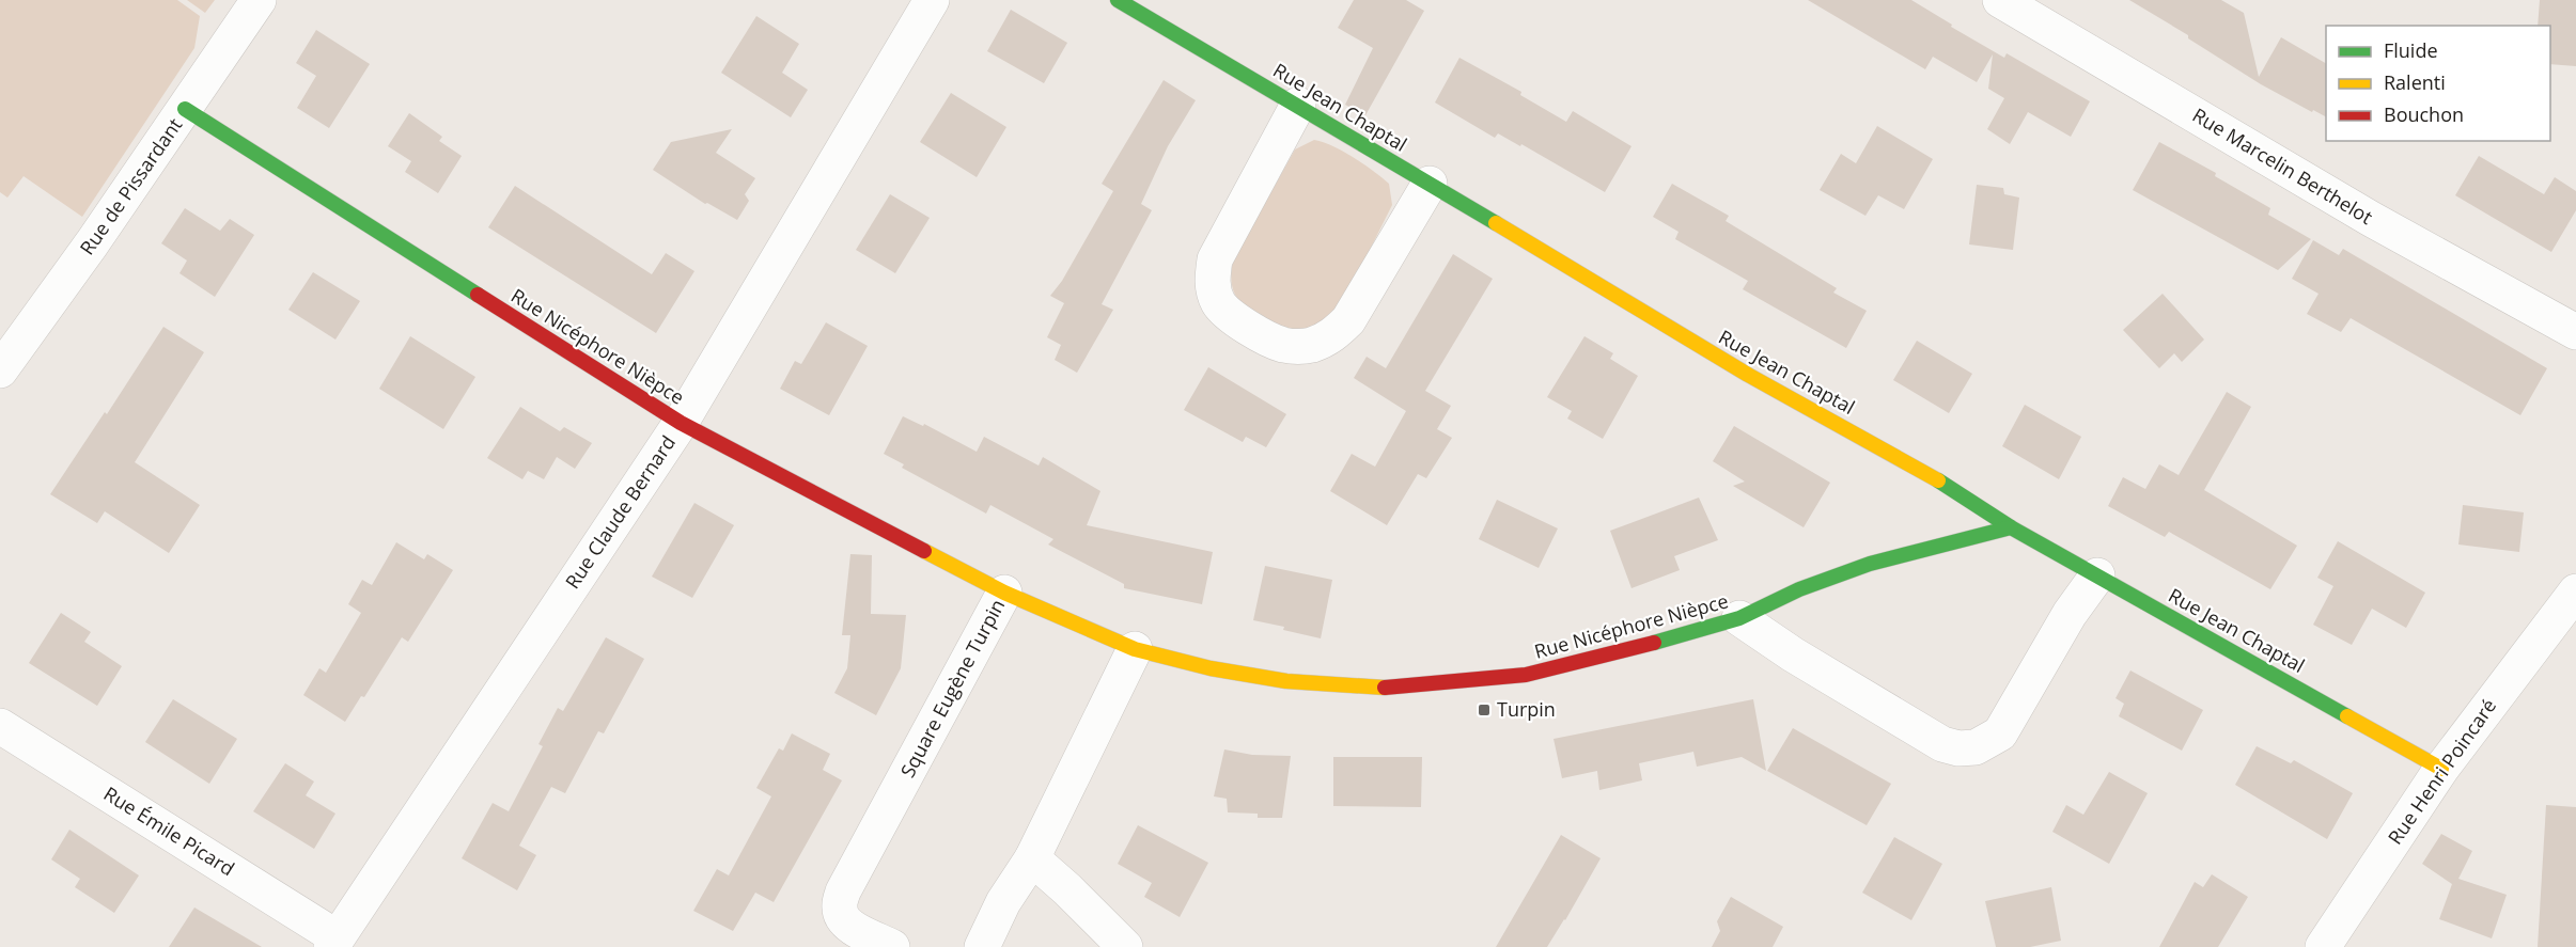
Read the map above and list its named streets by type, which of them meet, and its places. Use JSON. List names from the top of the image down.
{
  "streets": {
    "street": [
      "Rue Jean Chaptal",
      "Rue Marcelin Berthelot",
      "Rue de Pissardant",
      "Rue Nicéphore Nièpce",
      "Rue Claude Bernard",
      "Square Eugène Turpin",
      "Rue Henri Poincaré",
      "Rue Émile Picard"
    ]
  },
  "crossings": [
    ["Rue Jean Chaptal", "Rue Nicéphore Nièpce"],
    ["Rue Jean Chaptal", "Rue Henri Poincaré"],
    ["Rue de Pissardant", "Rue Nicéphore Nièpce"],
    ["Rue Nicéphore Nièpce", "Rue Claude Bernard"],
    ["Rue Nicéphore Nièpce", "Square Eugène Turpin"],
    ["Rue Claude Bernard", "Rue Émile Picard"]
  ],
  "places": {
    "transit": ["Turpin"]
  },
  "legend": ["Fluide", "Ralenti", "Bouchon"]
}
